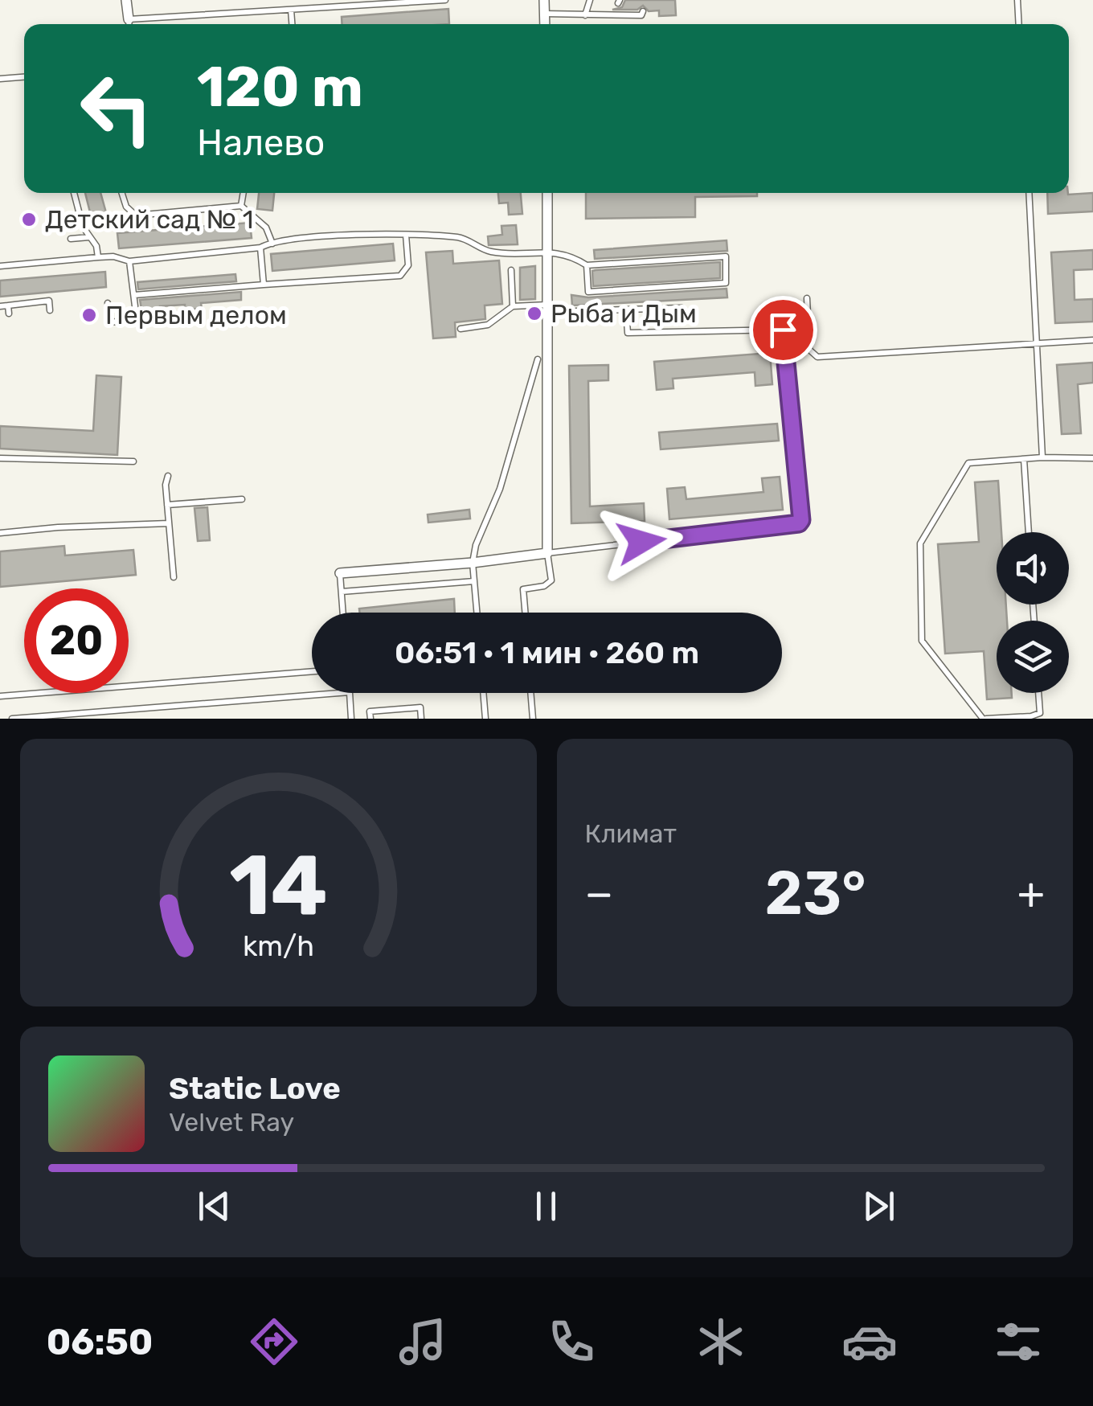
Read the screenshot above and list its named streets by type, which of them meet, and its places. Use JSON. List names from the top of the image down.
{
  "places": ["Детский сад № 1", "Рыба и Дым", "Первым делом"],
  "page": {
    "turn": ["120 m", "Налево"],
    "limit": "20",
    "trip": "06:51 · 1 мин · 260 m",
    "tile": "Климат",
    "heat": ["−", "23°", "+"],
    "song": ["Static Love", "Velvet Ray"],
    "tabs": "06:50",
    "gauge": ["14", "km/h"]
  }
}
